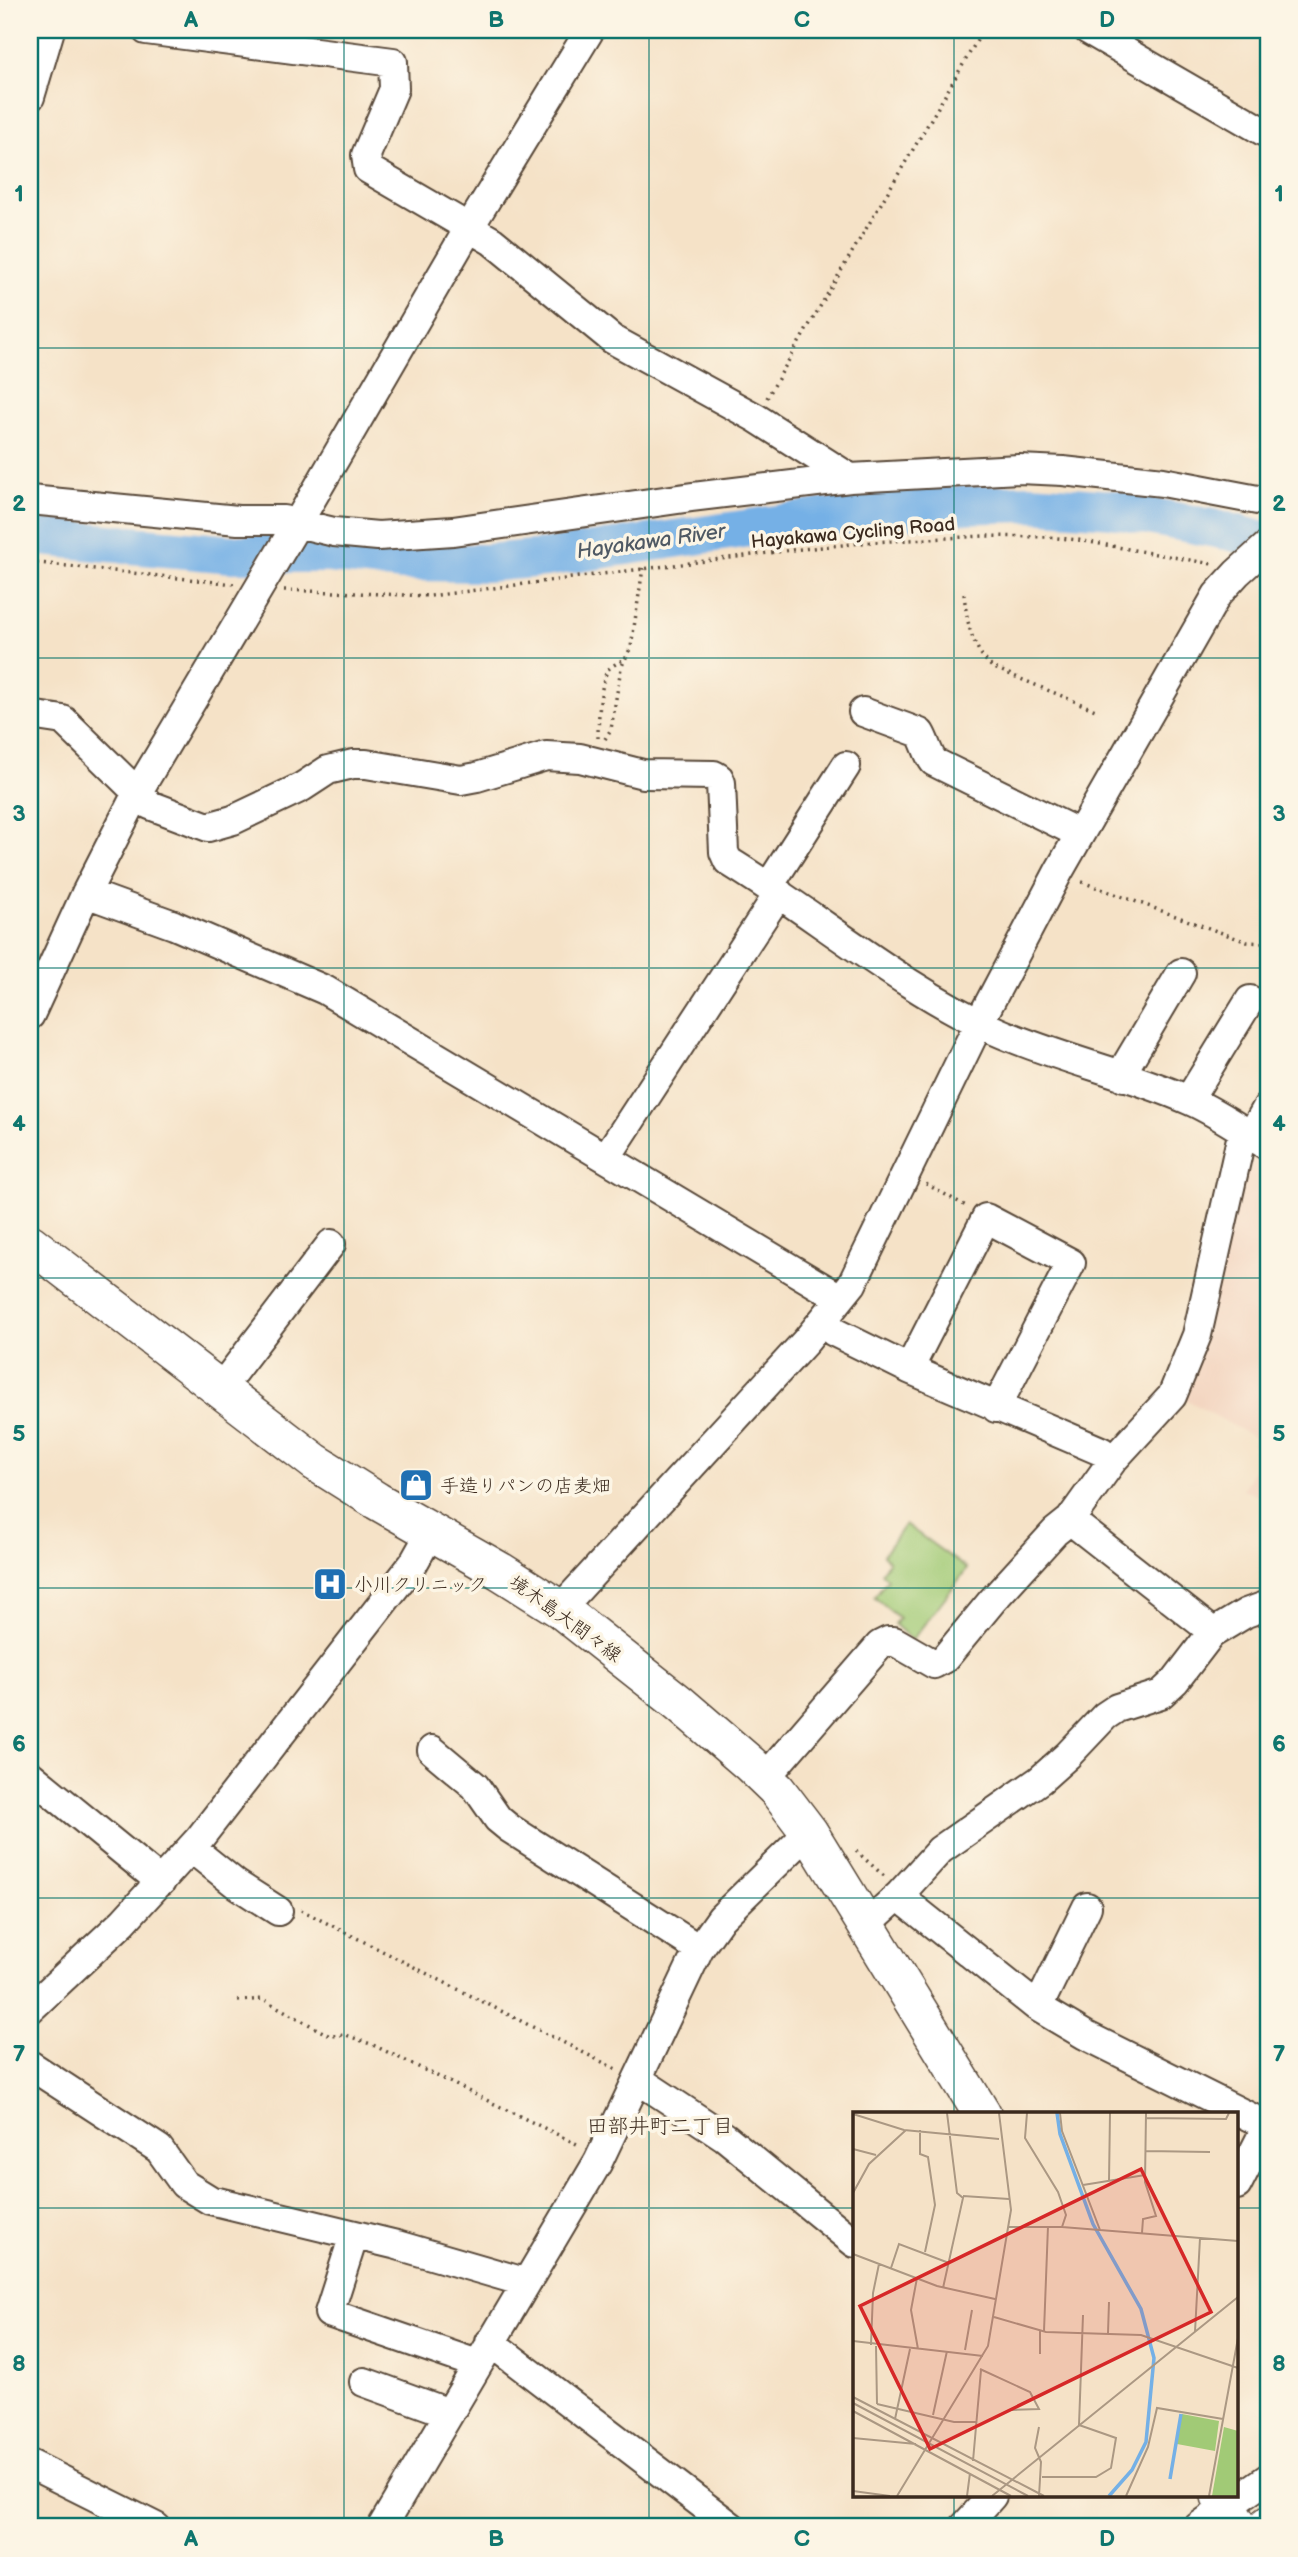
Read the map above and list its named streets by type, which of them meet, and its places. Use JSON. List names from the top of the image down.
{
  "streets": {
    "main road": ["境木島大間々線"],
    "path": ["Hayakawa Cycling Road"]
  },
  "districts": ["田部井町二丁目"],
  "water": ["Hayakawa River"],
  "places": {
    "shop": ["手造りパンの店麦畑"],
    "hospital": ["小川クリニック"]
  },
  "grid": {
    "columns": [
      "A",
      "B",
      "C",
      "D"
    ],
    "rows": [
      "1",
      "2",
      "3",
      "4",
      "5",
      "6",
      "7",
      "8"
    ]
  }
}
